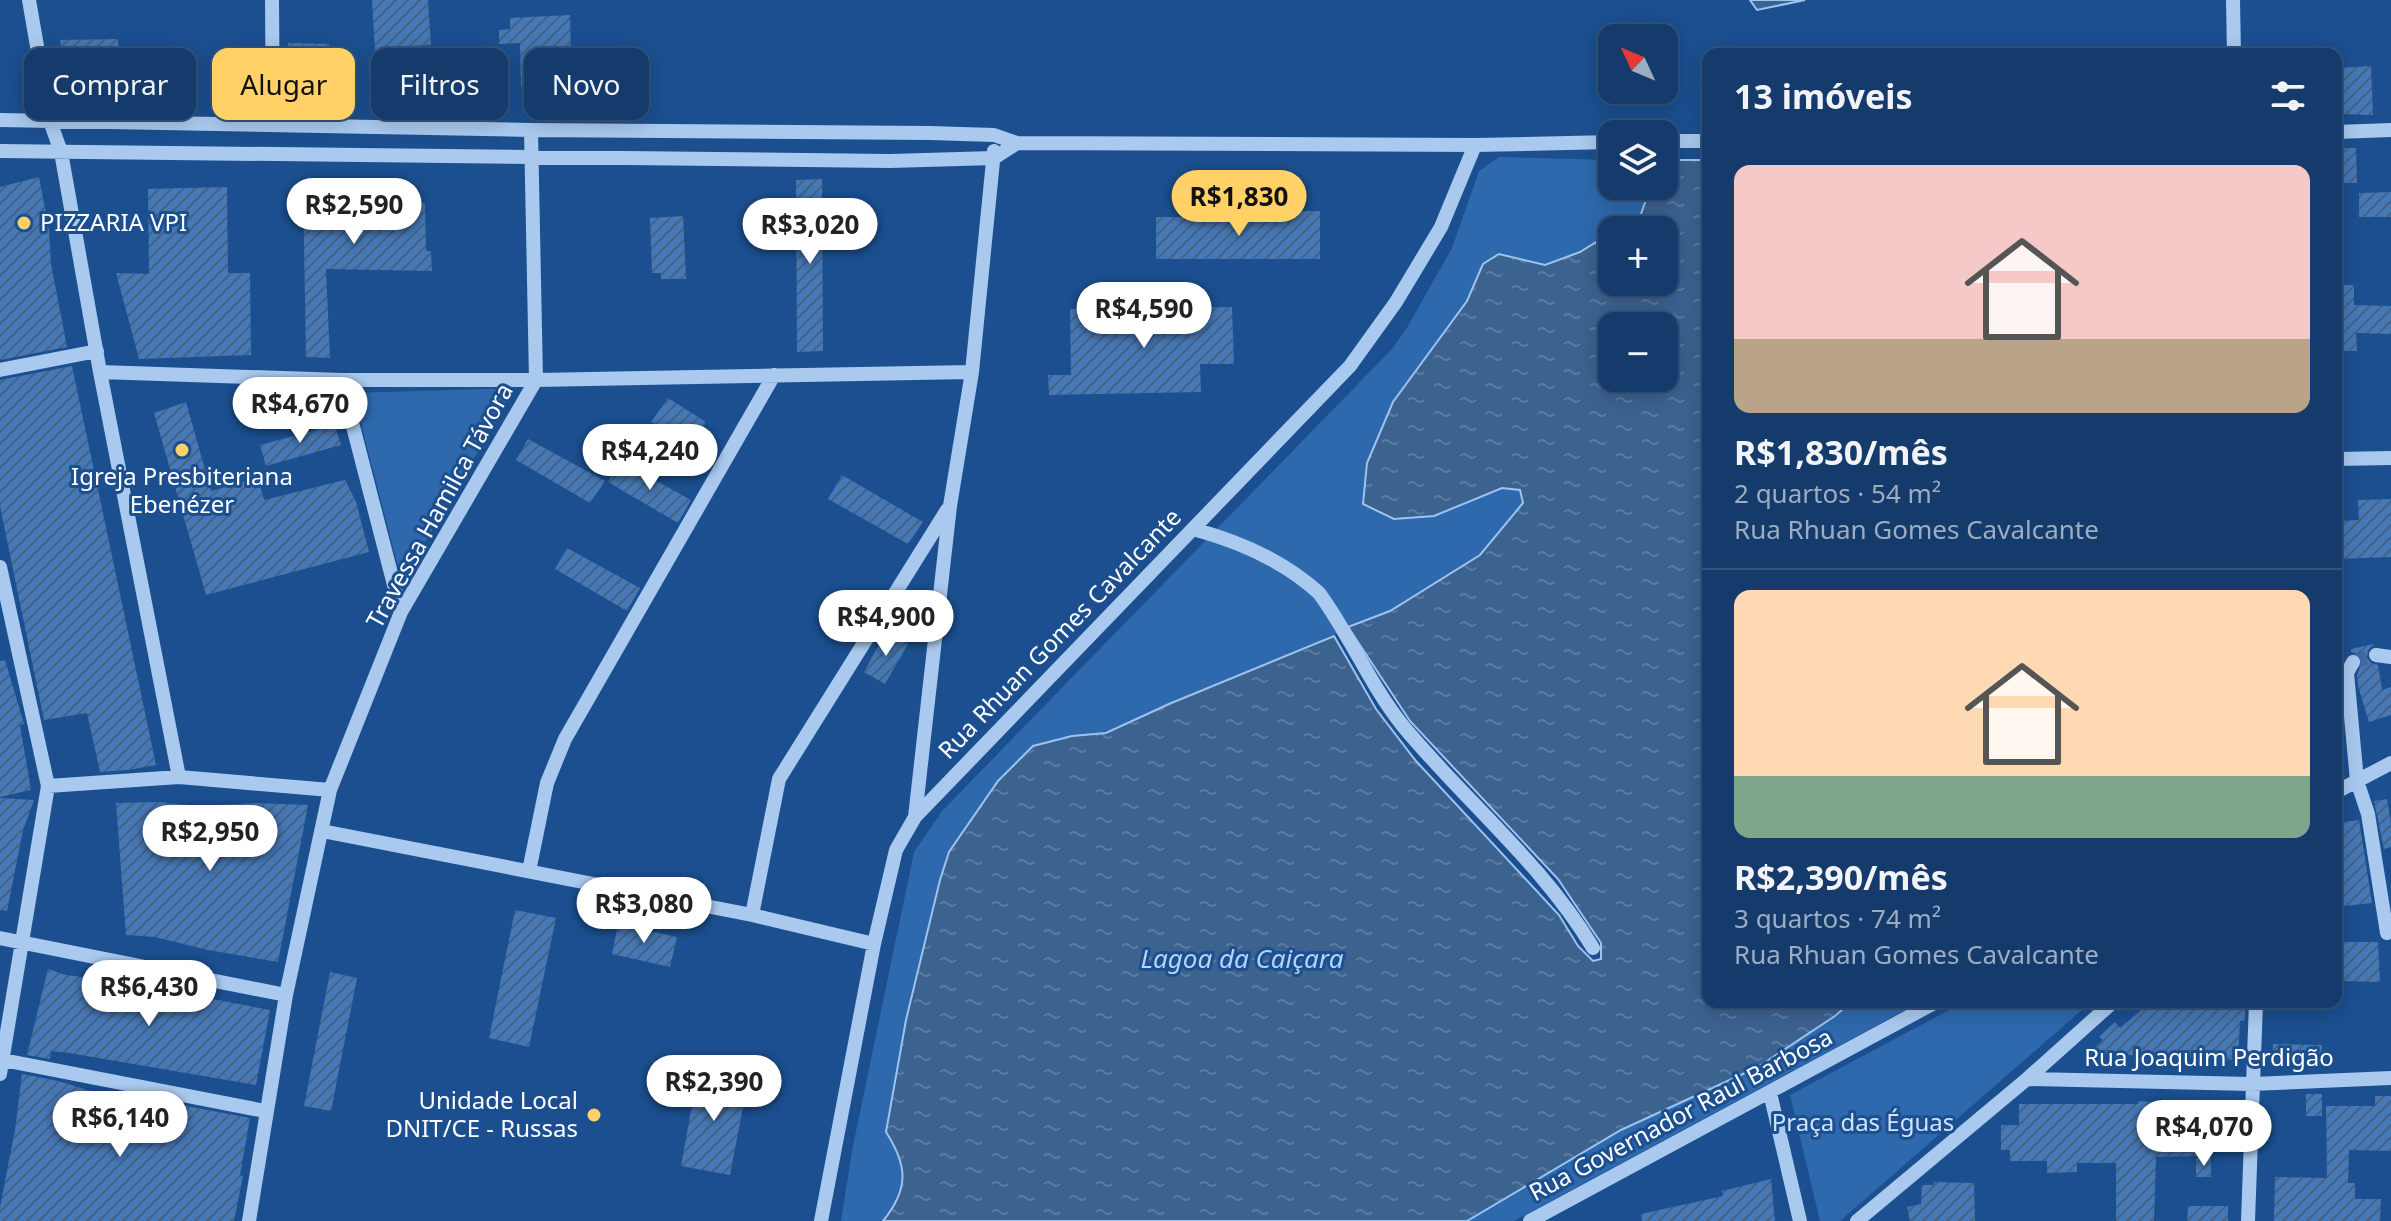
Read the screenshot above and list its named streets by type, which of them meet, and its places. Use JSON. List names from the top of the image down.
{
  "streets": {
    "street": [
      "Travessa Hamilca Távora",
      "Rua Rhuan Gomes Cavalcante",
      "Rua Joaquim Perdigão",
      "Rua Governador Raul Barbosa"
    ]
  },
  "water": ["Lagoa da Caiçara"],
  "parks": ["Praça das Éguas"],
  "places": ["PIZZARIA VPI", "Igreja Presbiteriana Ebenézer", "Unidade Local DNIT/CE - Russas"],
  "north": "top left",
  "page": {
    "map_buttons": ["+", "−"],
    "chip": [
      "Comprar",
      "Alugar",
      "Filtros",
      "Novo"
    ],
    "heading": "13 imóveis",
    "list": [
      {
        "name": "R$1,830/mês",
        "note": "2 quartos · 54 m² · Rua Rhuan Gomes Cavalcante"
      },
      {
        "name": "R$2,390/mês",
        "note": "3 quartos · 74 m² · Rua Rhuan Gomes Cavalcante"
      }
    ],
    "price": [
      "R$1,830",
      "R$2,590",
      "R$3,020",
      "R$4,590",
      "R$4,670",
      "R$4,240",
      "R$4,900",
      "R$2,950",
      "R$3,080",
      "R$6,430",
      "R$2,390",
      "R$6,140",
      "R$4,070"
    ]
  }
}
